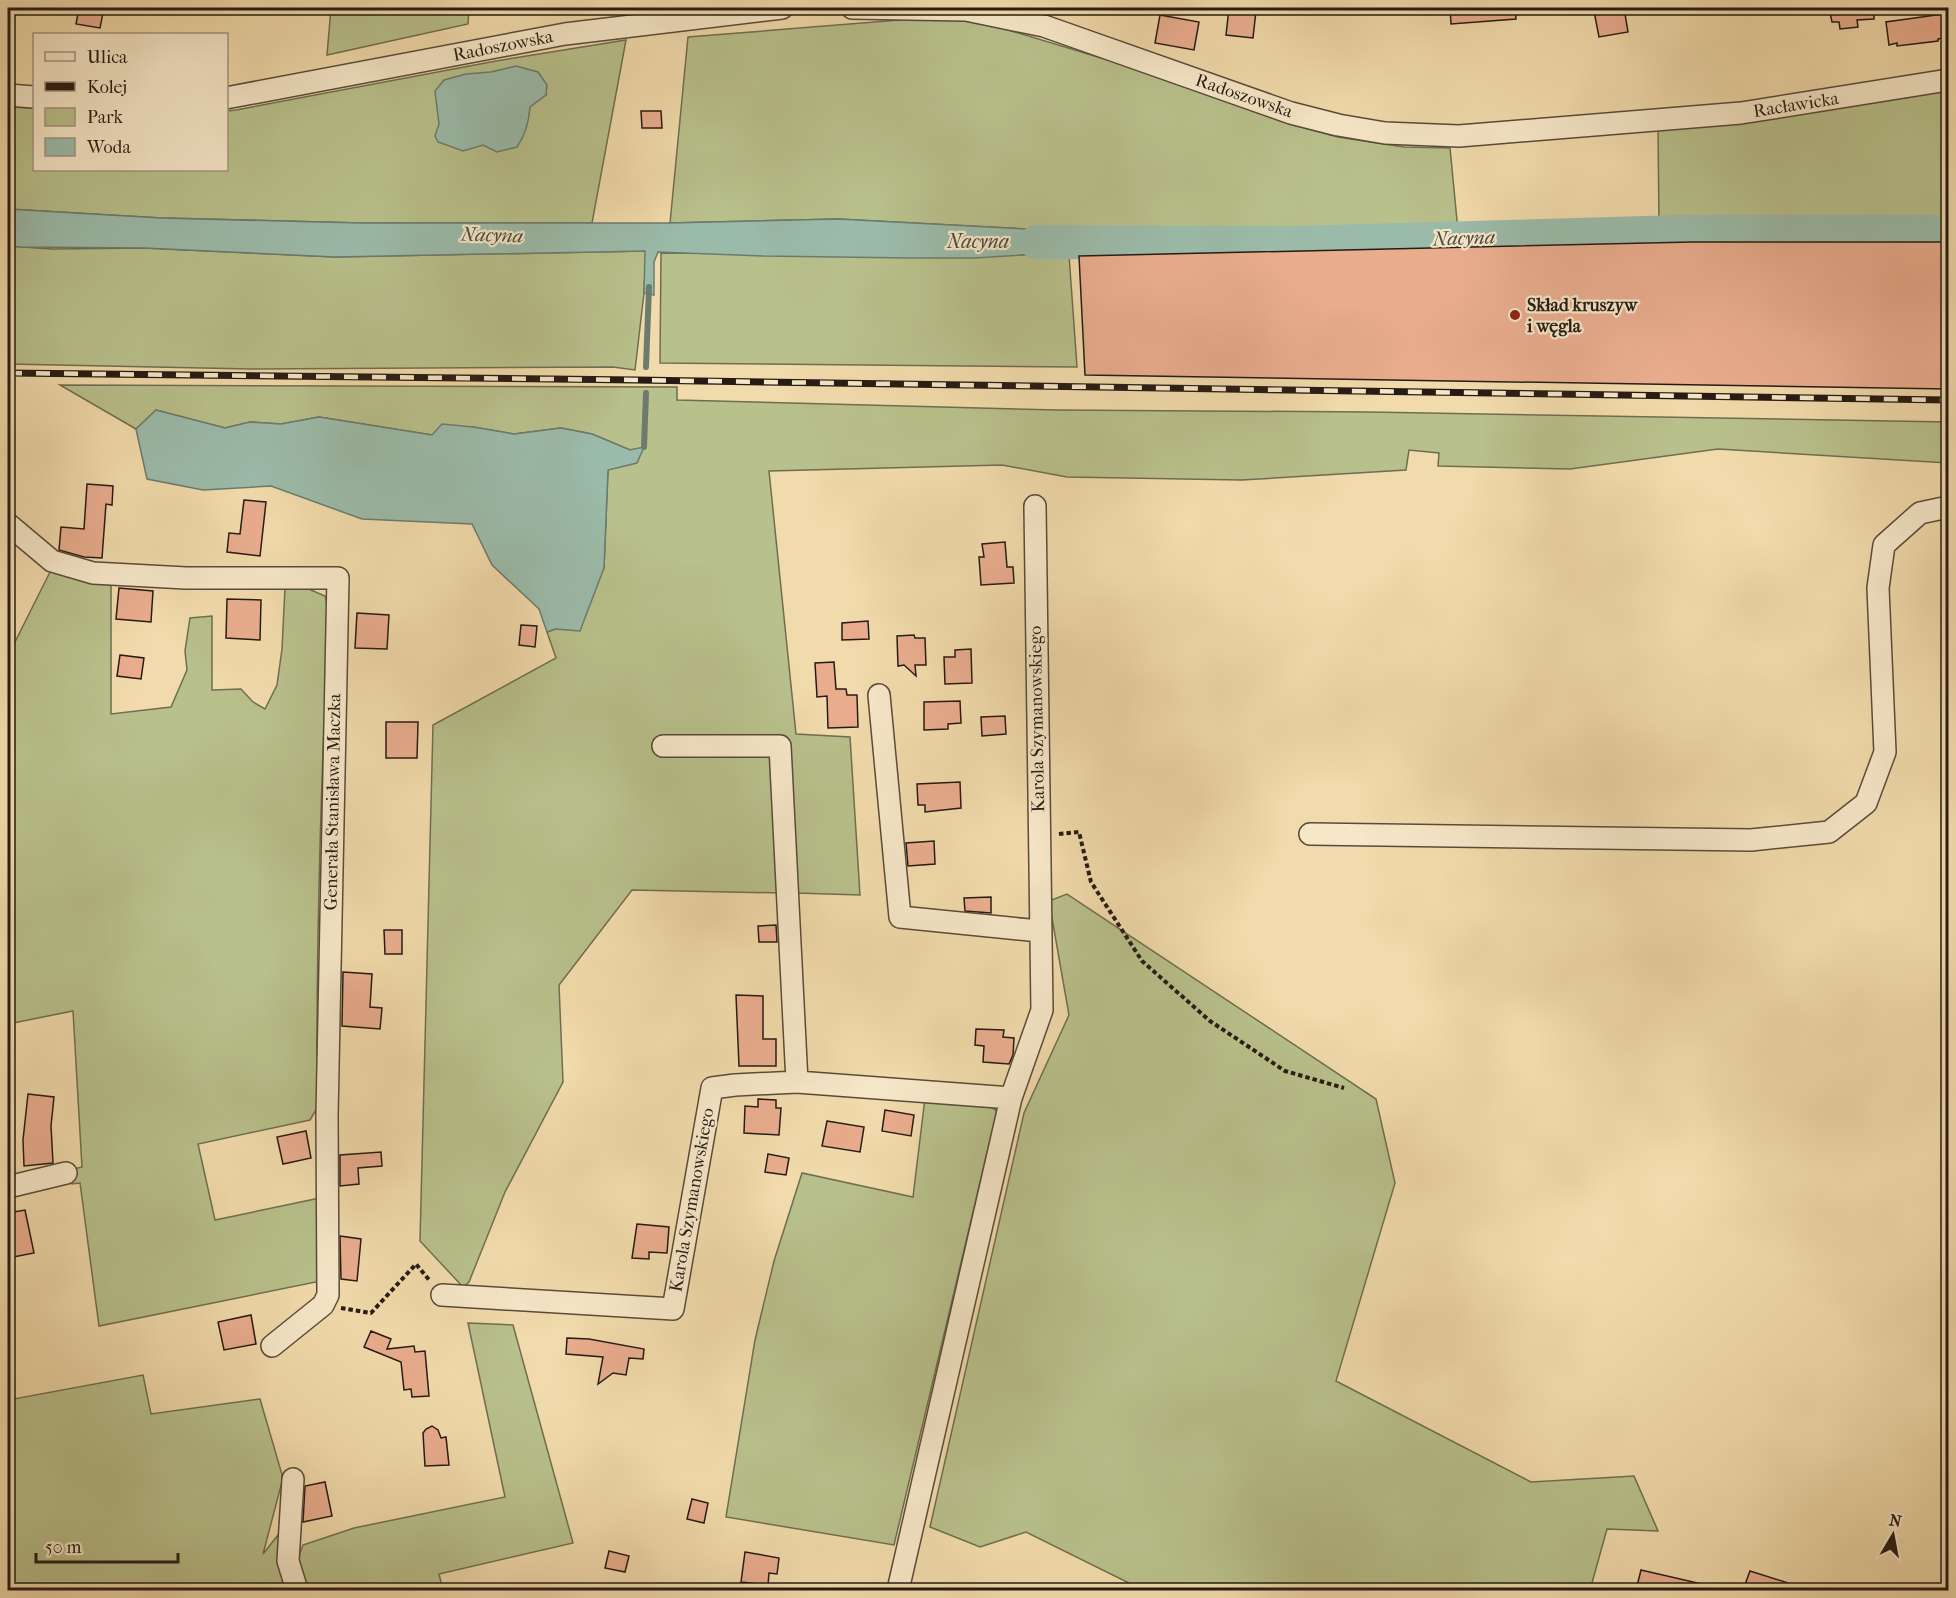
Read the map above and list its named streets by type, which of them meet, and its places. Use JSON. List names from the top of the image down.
{
  "streets": {
    "street": [
      "Radoszowska",
      "Racławicka",
      "Karola Szymanowskiego",
      "Generała Stanisława Maczka"
    ]
  },
  "crossings": [
    ["Radoszowska", "Racławicka"]
  ],
  "water": ["Nacyna"],
  "places": ["Skład kruszyw i węgla"],
  "legend": [
    "Ulica",
    "Kolej",
    "Park",
    "Woda"
  ],
  "scale_bar": "50 m",
  "north": "top"
}
